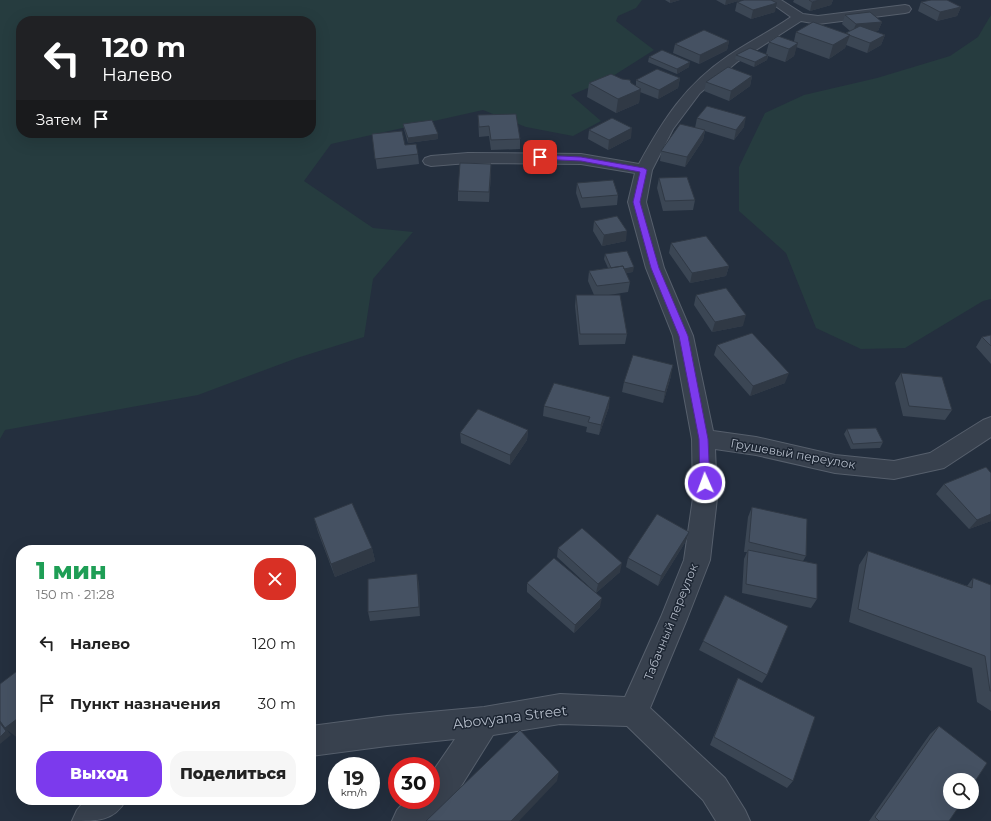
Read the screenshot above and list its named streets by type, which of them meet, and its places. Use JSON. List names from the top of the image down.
{
  "streets": {
    "street": ["Грушевый переулок", "Табачный переулок", "Abovyana Street"]
  },
  "crossings": [
    ["Грушевый переулок", "Табачный переулок"],
    ["Табачный переулок", "Abovyana Street"]
  ],
  "page": {
    "turn": ["120 m", "Налево"],
    "then": "Затем",
    "heading": ["1 мин", "150 m · 21:28"],
    "list": [
      {
        "name": "Налево",
        "value": "120 m"
      },
      {
        "name": "Пункт назначения",
        "value": "30 m"
      }
    ],
    "buttons": ["Выход", "Поделиться"],
    "speed": "19 km/h",
    "limit": "30"
  }
}
